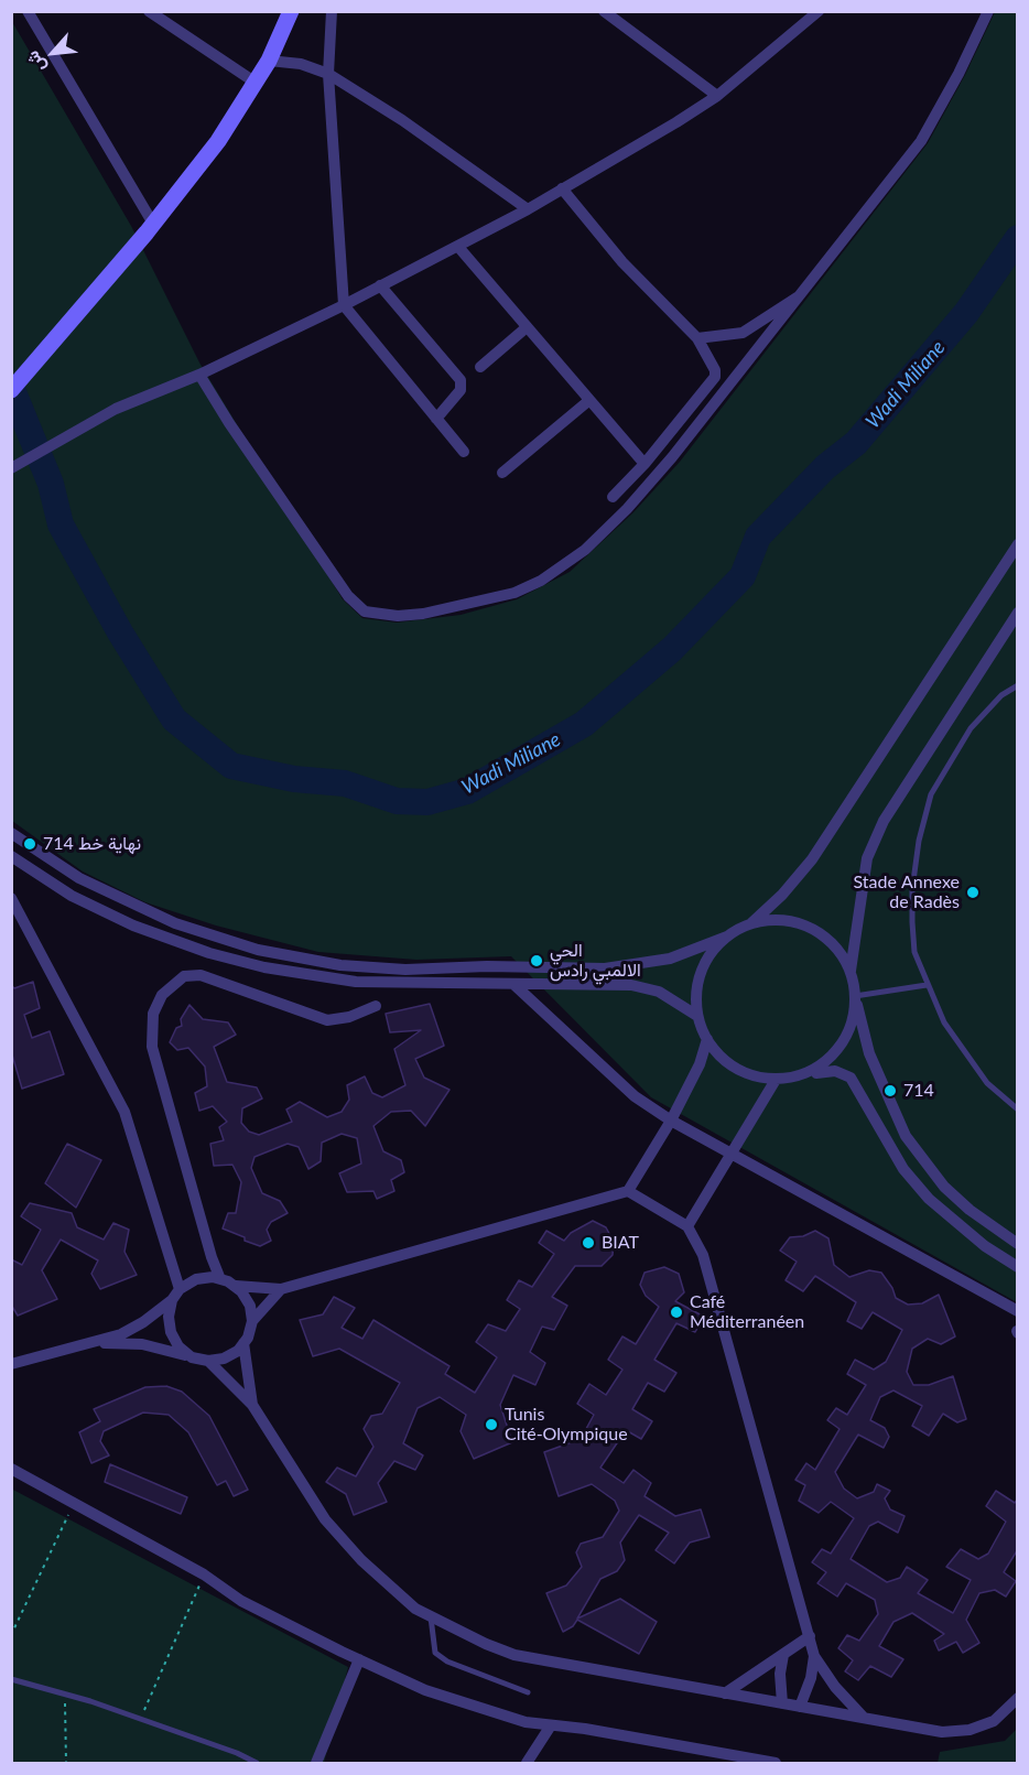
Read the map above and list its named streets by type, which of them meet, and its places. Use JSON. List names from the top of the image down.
{
  "water": ["Wadi Miliane"],
  "places": [
    "نهاية خط 714",
    "Stade Annexe de Radès",
    "الحي الالمبي رادس",
    "714",
    "BIAT",
    "Café Méditerranéen",
    "Tunis Cité-Olympique"
  ],
  "north": "bottom left"
}
